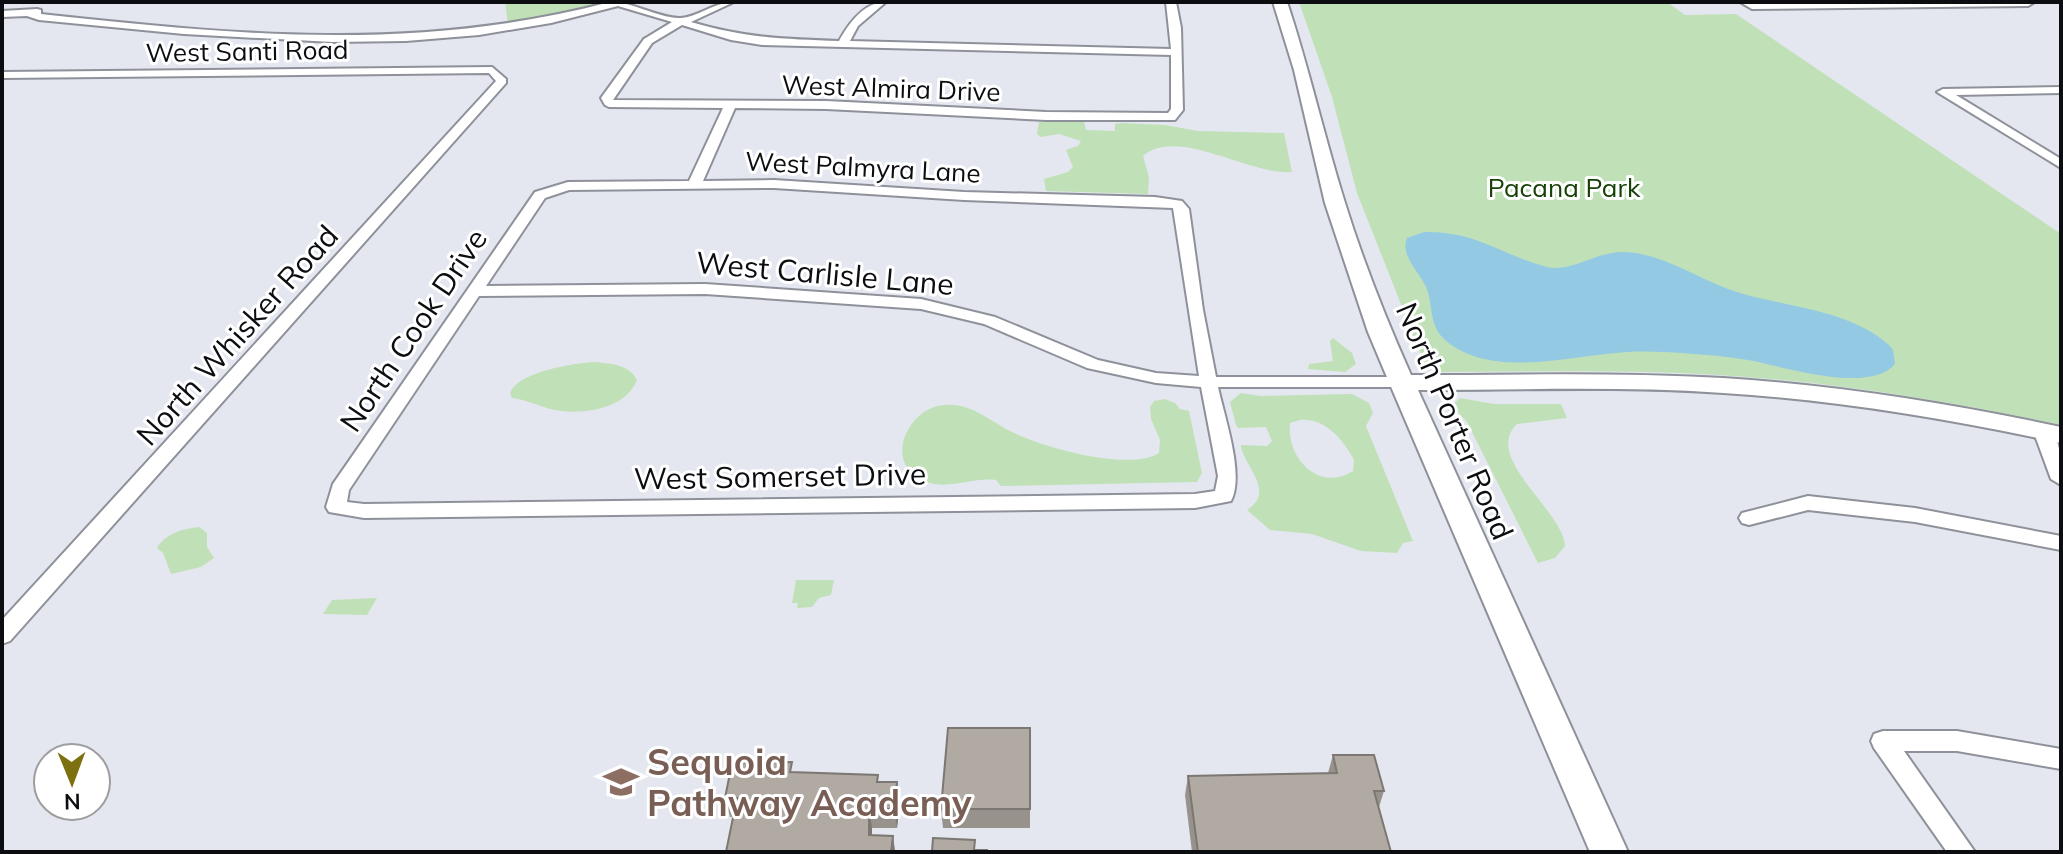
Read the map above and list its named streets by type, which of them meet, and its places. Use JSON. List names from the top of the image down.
{
  "streets": {
    "street": [
      "West Santi Road",
      "West Almira Drive",
      "West Palmyra Lane",
      "West Carlisle Lane",
      "North Cook Drive",
      "North Whisker Road",
      "North Porter Road",
      "West Somerset Drive"
    ]
  },
  "crossings": [
    ["West Santi Road", "North Whisker Road"],
    ["West Palmyra Lane", "West Carlisle Lane"],
    ["West Palmyra Lane", "North Cook Drive"],
    ["West Palmyra Lane", "West Somerset Drive"],
    ["West Carlisle Lane", "North Cook Drive"],
    ["West Carlisle Lane", "North Porter Road"],
    ["West Carlisle Lane", "West Somerset Drive"],
    ["North Cook Drive", "West Somerset Drive"]
  ],
  "parks": ["Pacana Park"],
  "places": {
    "school or university": ["Sequoia Pathway Academy"]
  },
  "north": "bottom"
}
